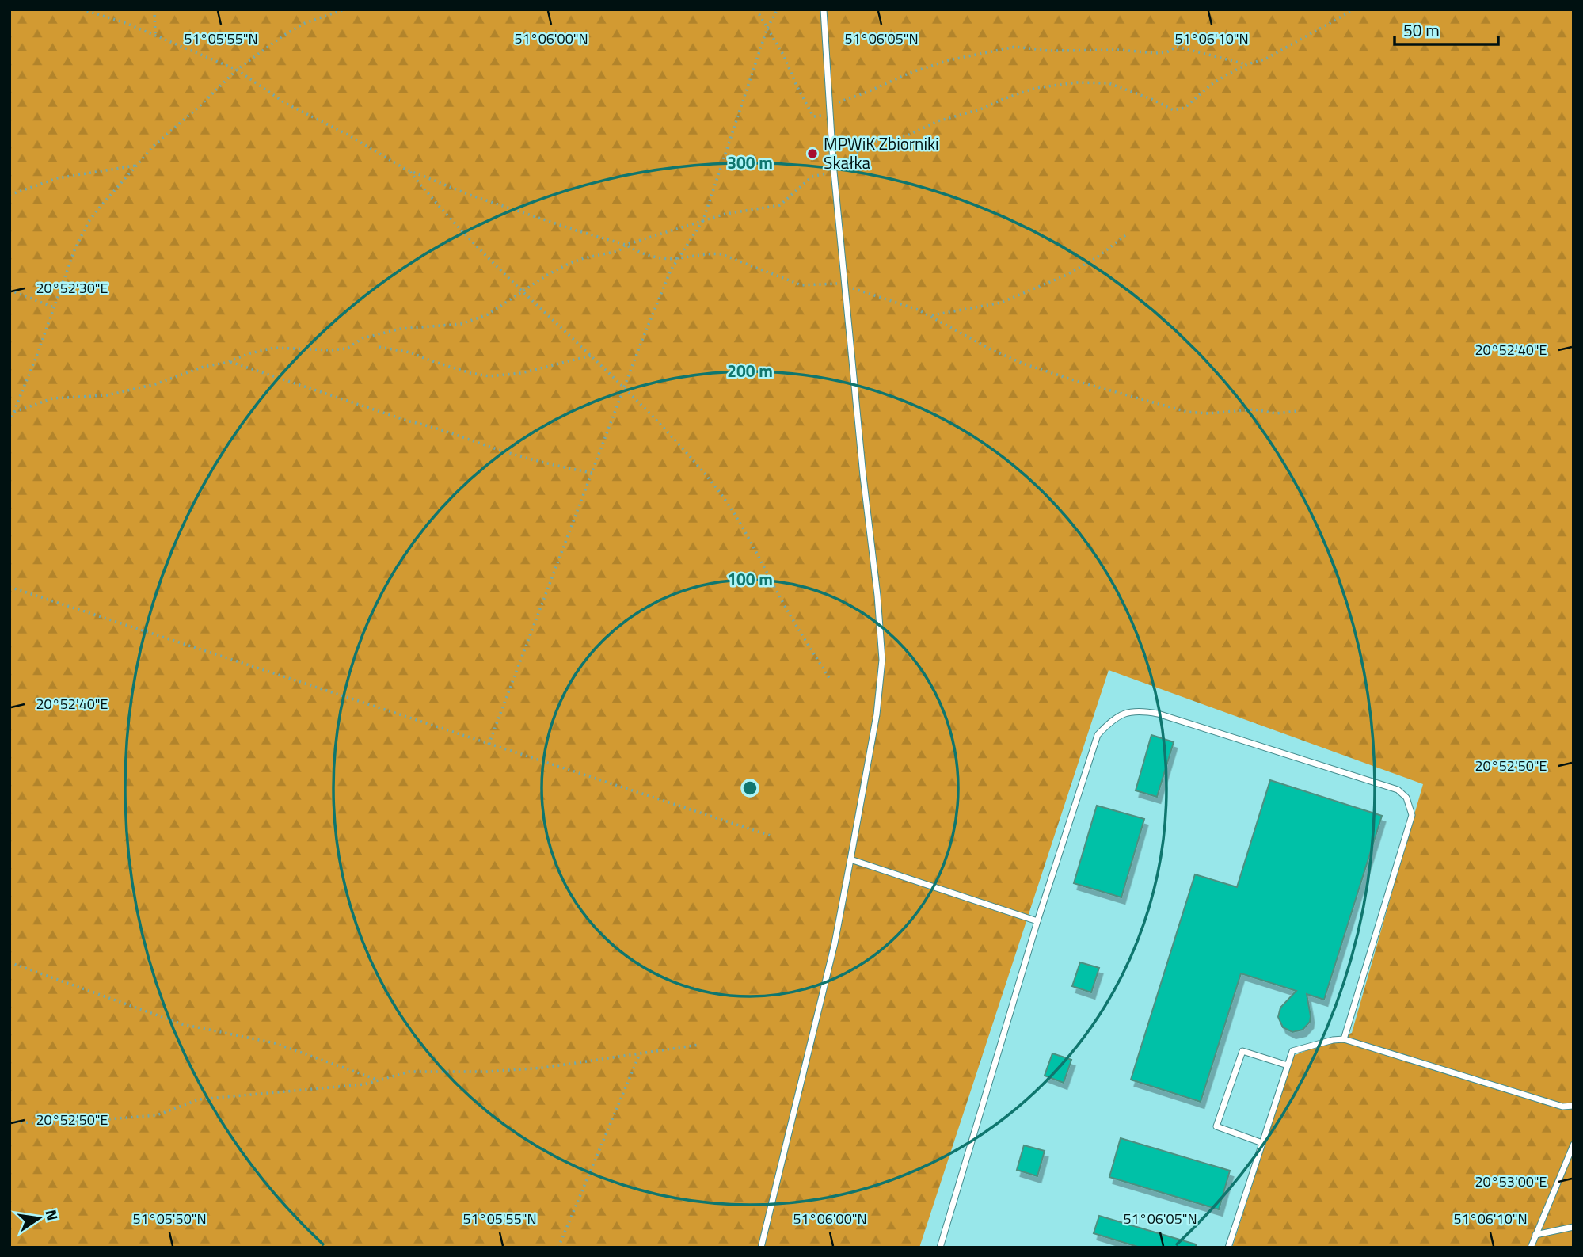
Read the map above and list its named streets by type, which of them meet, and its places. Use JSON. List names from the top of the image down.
{
  "places": ["MPWiK Zbiorniki Skałka"],
  "scale_bar": "50 m",
  "north": "right",
  "coordinates": [
    "51°05'55\"N",
    "51°06'00\"N",
    "51°06'05\"N",
    "51°06'10\"N",
    "20°52'30\"E",
    "20°52'40\"E",
    "20°52'50\"E",
    "20°53'00\"E",
    "51°05'50\"N"
  ],
  "rings": ["300 m", "200 m", "100 m"]
}
